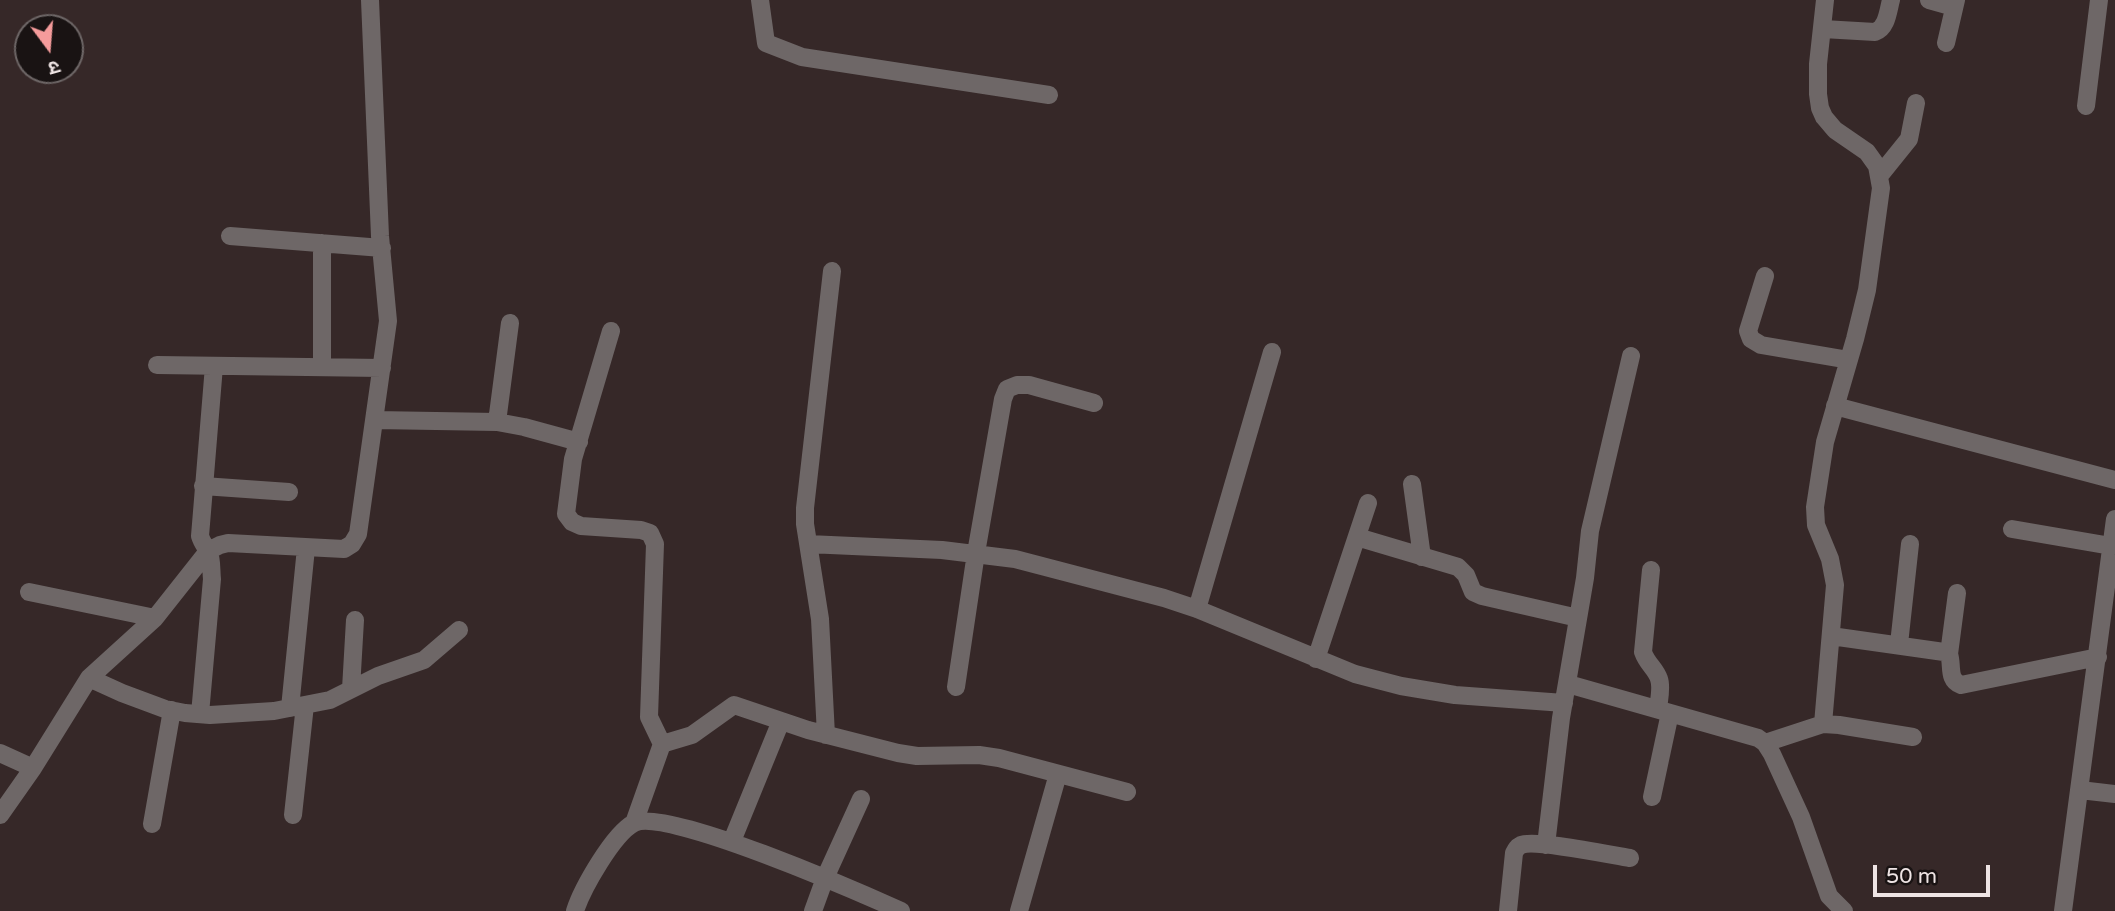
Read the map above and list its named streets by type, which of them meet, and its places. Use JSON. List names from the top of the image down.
{
  "scale_bar": "50 m",
  "north": "bottom"
}
